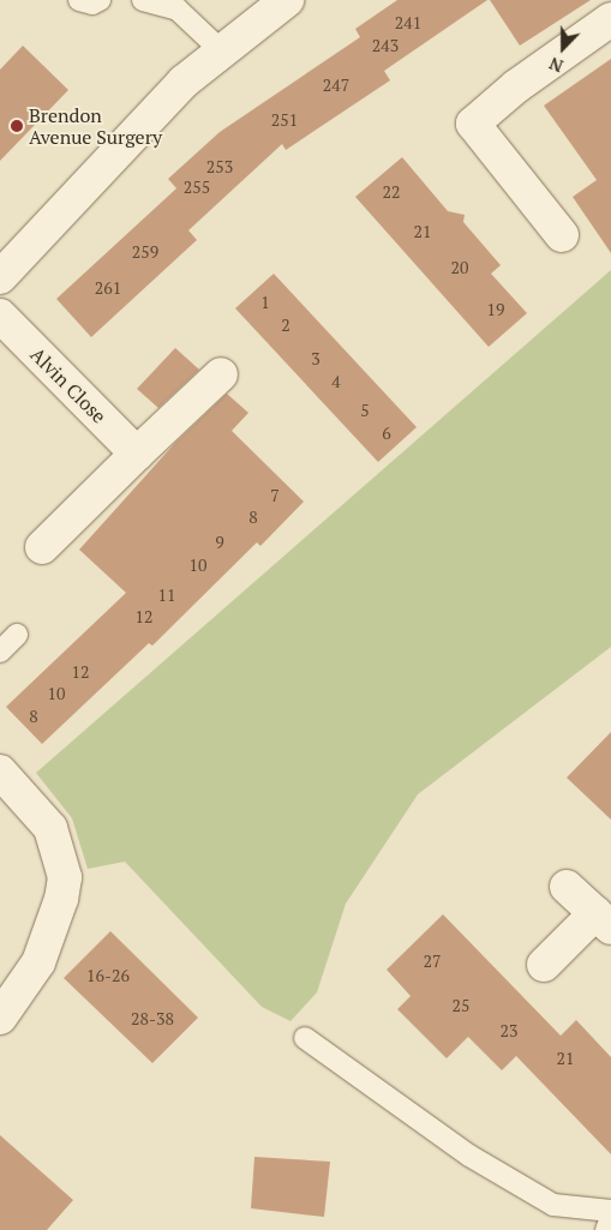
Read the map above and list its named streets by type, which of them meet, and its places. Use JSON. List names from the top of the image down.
{
  "streets": {
    "street": ["Alvin Close"]
  },
  "places": ["Brendon Avenue Surgery"],
  "house_numbers": [
    "241",
    "243",
    "247",
    "251",
    "253",
    "255",
    "22",
    "21",
    "259",
    "20",
    "261",
    "1",
    "19",
    "2",
    "3",
    "4",
    "5",
    "6",
    "7",
    "8",
    "9",
    "10",
    "11",
    "12",
    "12",
    "10",
    "8",
    "27",
    "16-26",
    "25",
    "28-38",
    "23",
    "21"
  ],
  "north": "bottom"
}
